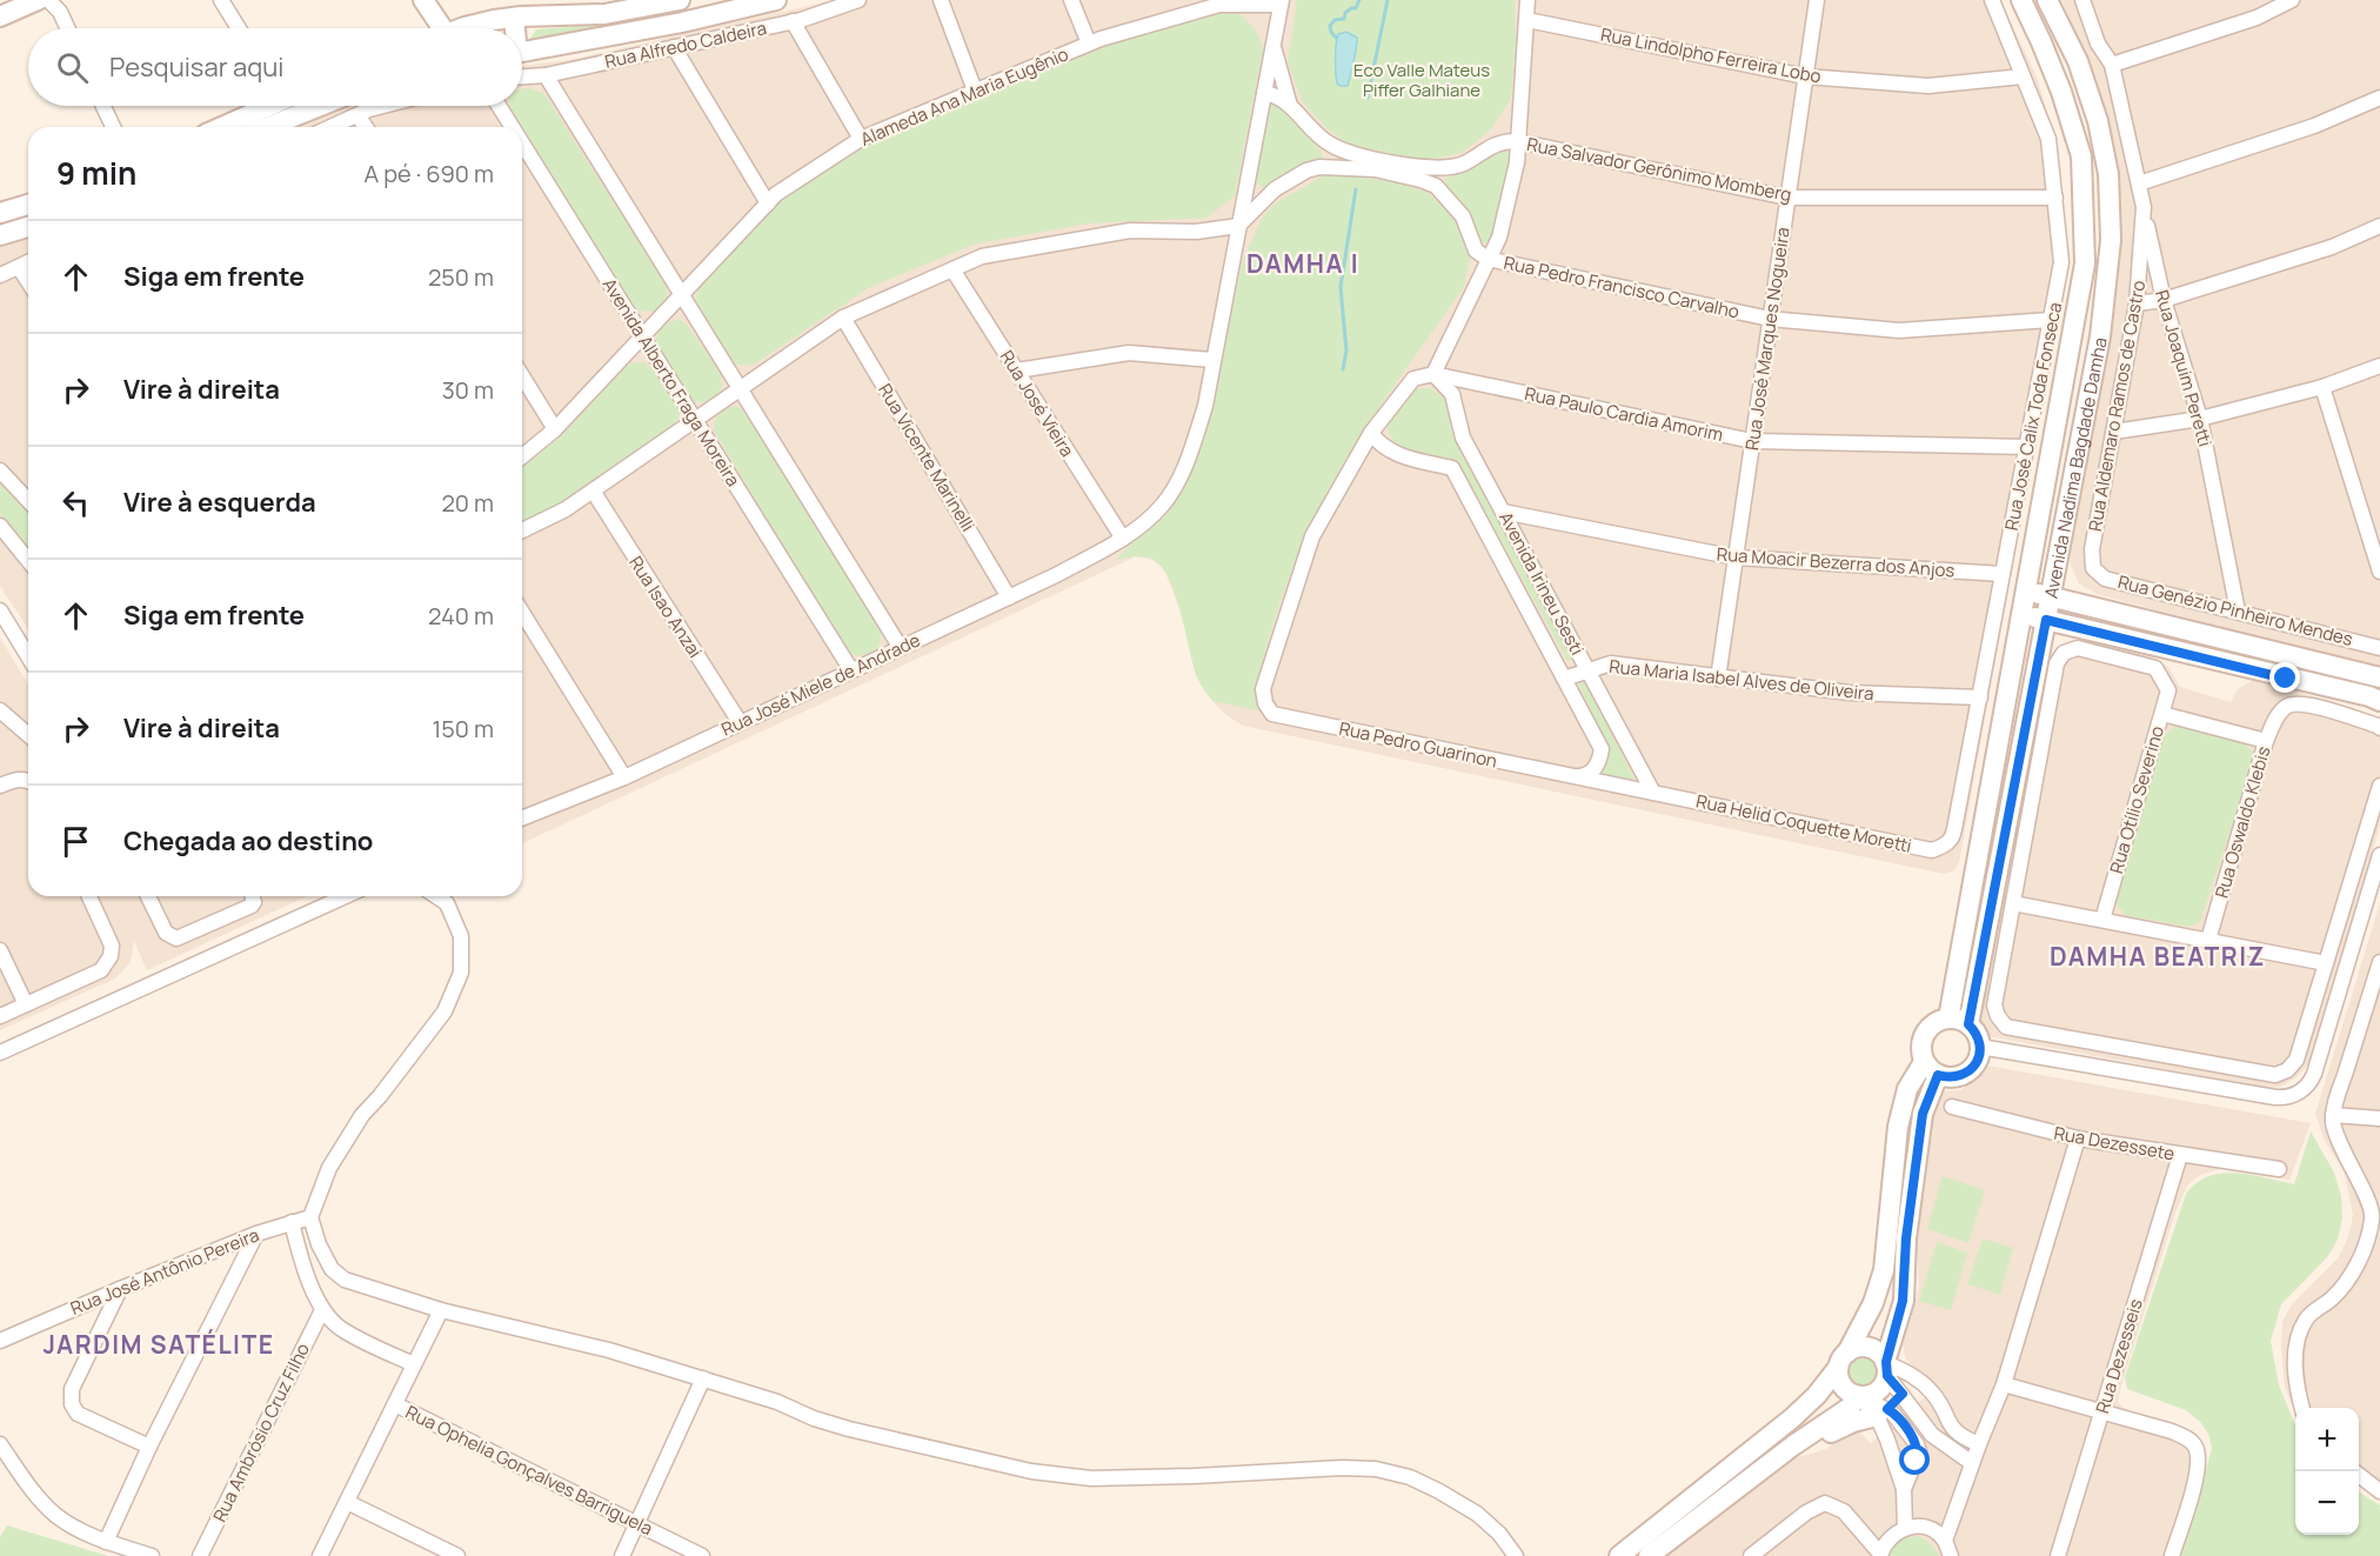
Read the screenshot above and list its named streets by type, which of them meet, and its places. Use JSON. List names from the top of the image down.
{
  "streets": {
    "street": [
      "Rua Alfredo Caldeira",
      "Rua Lindolpho Ferreira Lobo",
      "Alameda Ana Maria Eugênio",
      "Rua Salvador Gerônimo Momberg",
      "Rua Pedro Francisco Carvalho",
      "Rua José Marques Nogueira",
      "Rua Joaquim Peretti",
      "Avenida Alberto Fraga Moreira",
      "Rua José Vieira",
      "Rua Aldemaro Ramos de Castro",
      "Rua Paulo Cardia Amorim",
      "Rua José Calix Toda Fonseca",
      "Rua Vicente Marinelli",
      "Avenida Nadima Bagdade Damha",
      "Rua Moacir Bezerra dos Anjos",
      "Avenida Irineu Sesti",
      "Rua Isao Anzai",
      "Rua Genézio Pinheiro Mendes",
      "Rua Maria Isabel Alves de Oliveira",
      "Rua José Miele de Andrade",
      "Rua Pedro Guarinon",
      "Rua Otílio Severino",
      "Rua Oswaldo Klebis",
      "Rua Helid Coquette Moretti",
      "Rua Dezessete",
      "Rua José Antônio Pereira",
      "Rua Dezesseis",
      "Rua Ambrósio Cruz Filho",
      "Rua Ophelia Gonçalves Barriguela"
    ]
  },
  "crossings": [
    ["Rua Lindolpho Ferreira Lobo", "Rua José Marques Nogueira"],
    ["Rua Lindolpho Ferreira Lobo", "Rua José Calix Toda Fonseca"],
    ["Alameda Ana Maria Eugênio", "Avenida Alberto Fraga Moreira"],
    ["Alameda Ana Maria Eugênio", "Rua José Miele de Andrade"],
    ["Rua Salvador Gerônimo Momberg", "Rua José Marques Nogueira"],
    ["Rua Salvador Gerônimo Momberg", "Rua José Calix Toda Fonseca"],
    ["Rua Pedro Francisco Carvalho", "Rua José Marques Nogueira"],
    ["Rua Pedro Francisco Carvalho", "Rua José Calix Toda Fonseca"],
    ["Rua José Marques Nogueira", "Rua Paulo Cardia Amorim"],
    ["Rua José Marques Nogueira", "Rua Moacir Bezerra dos Anjos"],
    ["Rua José Marques Nogueira", "Rua Maria Isabel Alves de Oliveira"],
    ["Rua Joaquim Peretti", "Rua Aldemaro Ramos de Castro"],
    ["Rua Joaquim Peretti", "Rua Genézio Pinheiro Mendes"],
    ["Avenida Alberto Fraga Moreira", "Rua José Miele de Andrade"],
    ["Rua José Vieira", "Rua José Miele de Andrade"],
    ["Rua Aldemaro Ramos de Castro", "Rua Genézio Pinheiro Mendes"],
    ["Rua Paulo Cardia Amorim", "Rua José Calix Toda Fonseca"],
    ["Rua Paulo Cardia Amorim", "Avenida Irineu Sesti"],
    ["Rua José Calix Toda Fonseca", "Rua Moacir Bezerra dos Anjos"],
    ["Rua José Calix Toda Fonseca", "Rua Maria Isabel Alves de Oliveira"],
    ["Rua José Calix Toda Fonseca", "Rua Helid Coquette Moretti"],
    ["Rua Vicente Marinelli", "Rua José Miele de Andrade"],
    ["Rua Moacir Bezerra dos Anjos", "Avenida Irineu Sesti"],
    ["Avenida Irineu Sesti", "Rua Maria Isabel Alves de Oliveira"],
    ["Avenida Irineu Sesti", "Rua Pedro Guarinon"],
    ["Avenida Irineu Sesti", "Rua Helid Coquette Moretti"],
    ["Rua Isao Anzai", "Rua José Miele de Andrade"],
    ["Rua Pedro Guarinon", "Rua Helid Coquette Moretti"],
    ["Rua Dezessete", "Rua Dezesseis"]
  ],
  "districts": ["DAMHA I", "DAMHA BEATRIZ", "JARDIM SATÉLITE"],
  "parks": ["Eco Valle Mateus Piffer Galhiane"],
  "page": {
    "search": "Pesquisar aqui",
    "heading": ["9 min", "A pé · 690 m"],
    "list": [
      ["Siga em frente", "250 m"],
      ["Vire à direita", "30 m"],
      ["Vire à esquerda", "20 m"],
      ["Siga em frente", "240 m"],
      ["Vire à direita", "150 m"],
      "Chegada ao destino"
    ],
    "map_buttons": ["+", "−"]
  }
}
